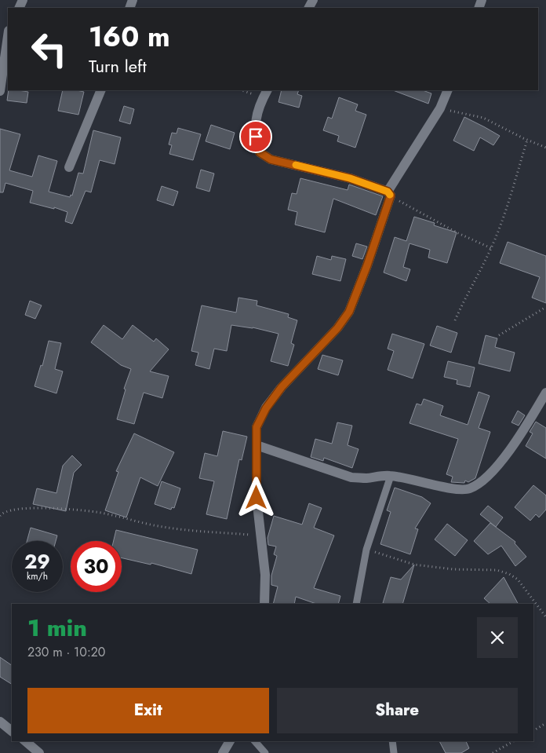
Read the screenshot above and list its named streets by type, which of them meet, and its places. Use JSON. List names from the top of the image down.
{
  "page": {
    "turn": ["160 m", "Turn left"],
    "speed": "29 km/h",
    "limit": "30",
    "heading": ["1 min", "230 m · 10:20"],
    "buttons": ["Exit", "Share"]
  }
}
